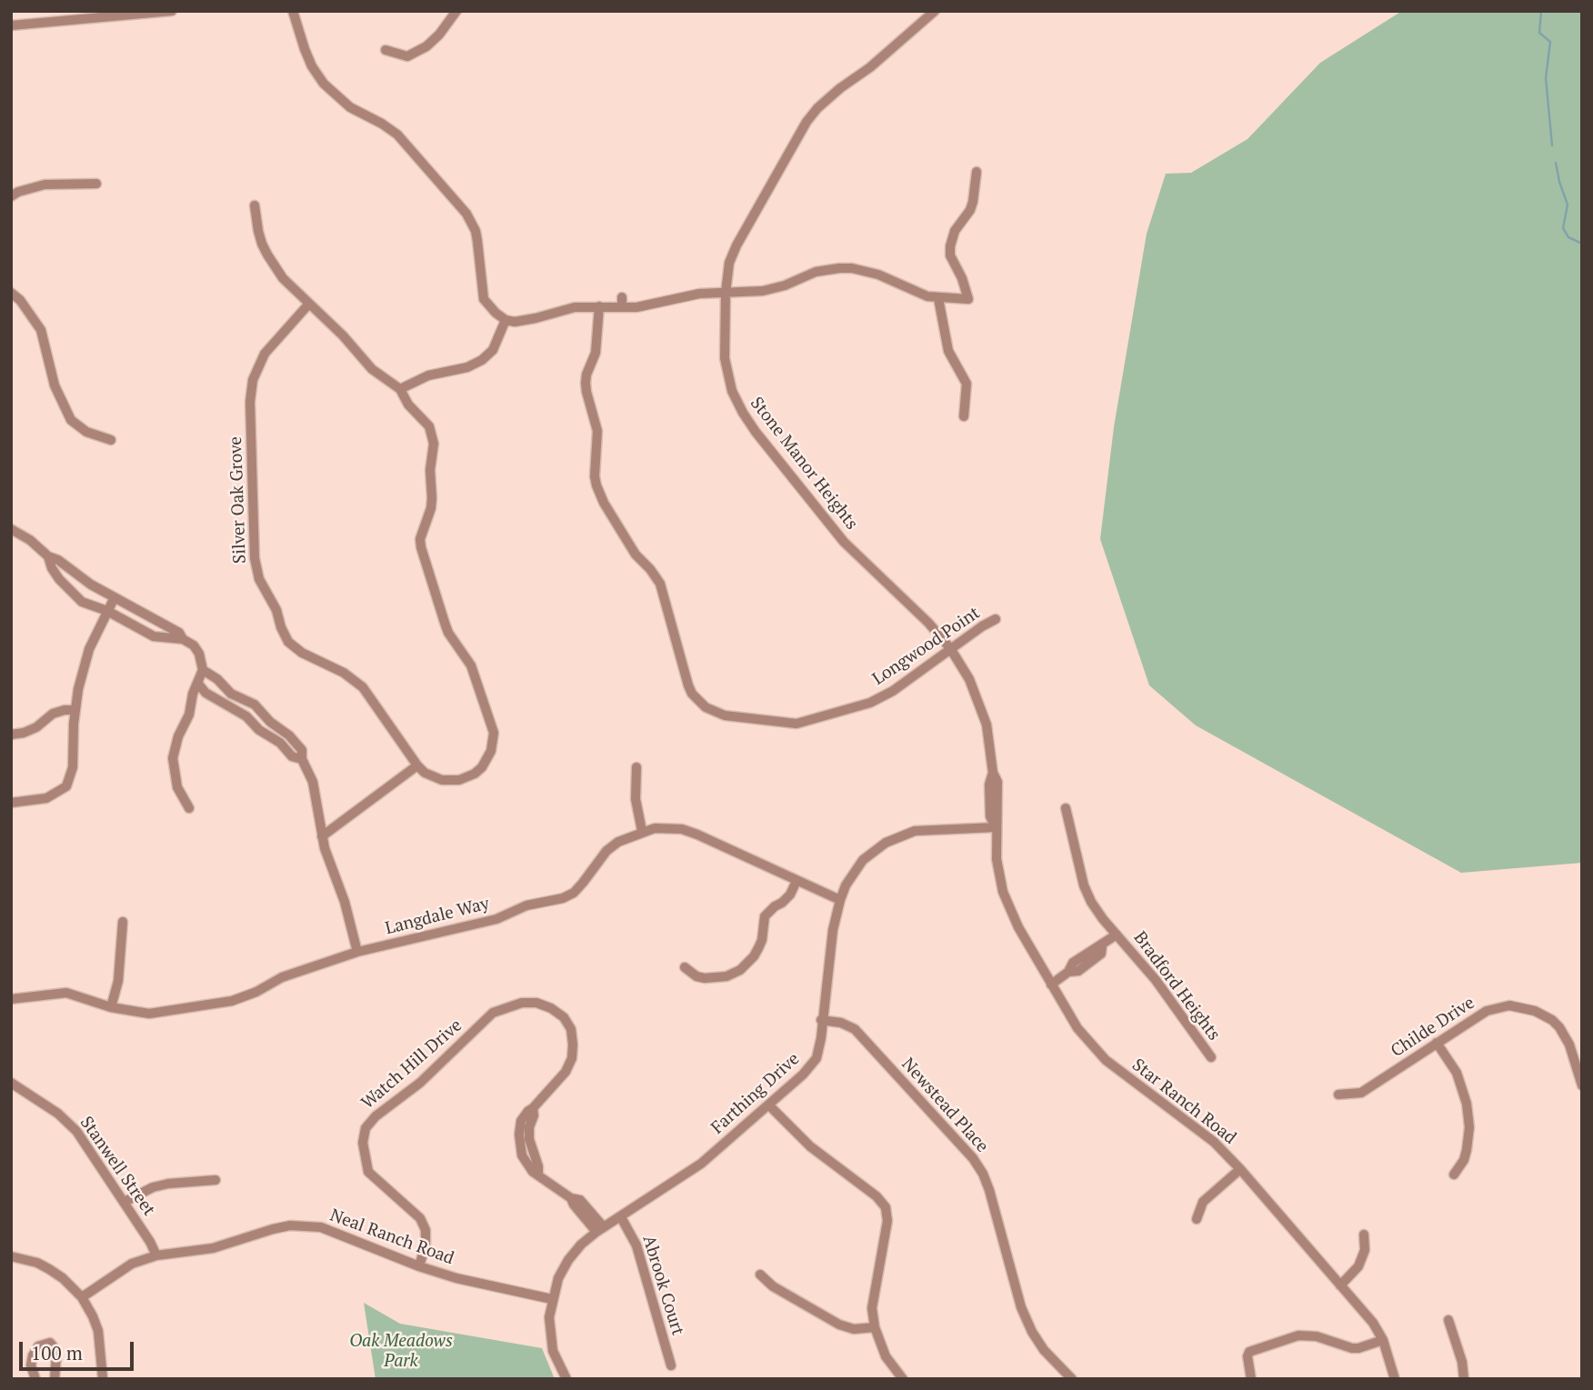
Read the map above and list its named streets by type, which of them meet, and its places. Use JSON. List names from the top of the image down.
{
  "streets": {
    "street": [
      "Stone Manor Heights",
      "Silver Oak Grove",
      "Longwood Point",
      "Langdale Way",
      "Bradford Heights",
      "Childe Drive",
      "Watch Hill Drive",
      "Farthing Drive",
      "Star Ranch Road",
      "Newstead Place",
      "Stanwell Street",
      "Neal Ranch Road",
      "Abrook Court"
    ]
  },
  "crossings": [
    ["Stone Manor Heights", "Longwood Point"],
    ["Stone Manor Heights", "Farthing Drive"],
    ["Stone Manor Heights", "Star Ranch Road"],
    ["Langdale Way", "Farthing Drive"],
    ["Bradford Heights", "Star Ranch Road"],
    ["Watch Hill Drive", "Farthing Drive"],
    ["Watch Hill Drive", "Neal Ranch Road"],
    ["Farthing Drive", "Star Ranch Road"],
    ["Farthing Drive", "Newstead Place"],
    ["Farthing Drive", "Neal Ranch Road"],
    ["Farthing Drive", "Abrook Court"],
    ["Stanwell Street", "Neal Ranch Road"]
  ],
  "parks": ["Oak Meadows Park"],
  "scale_bar": "100 m"
}
